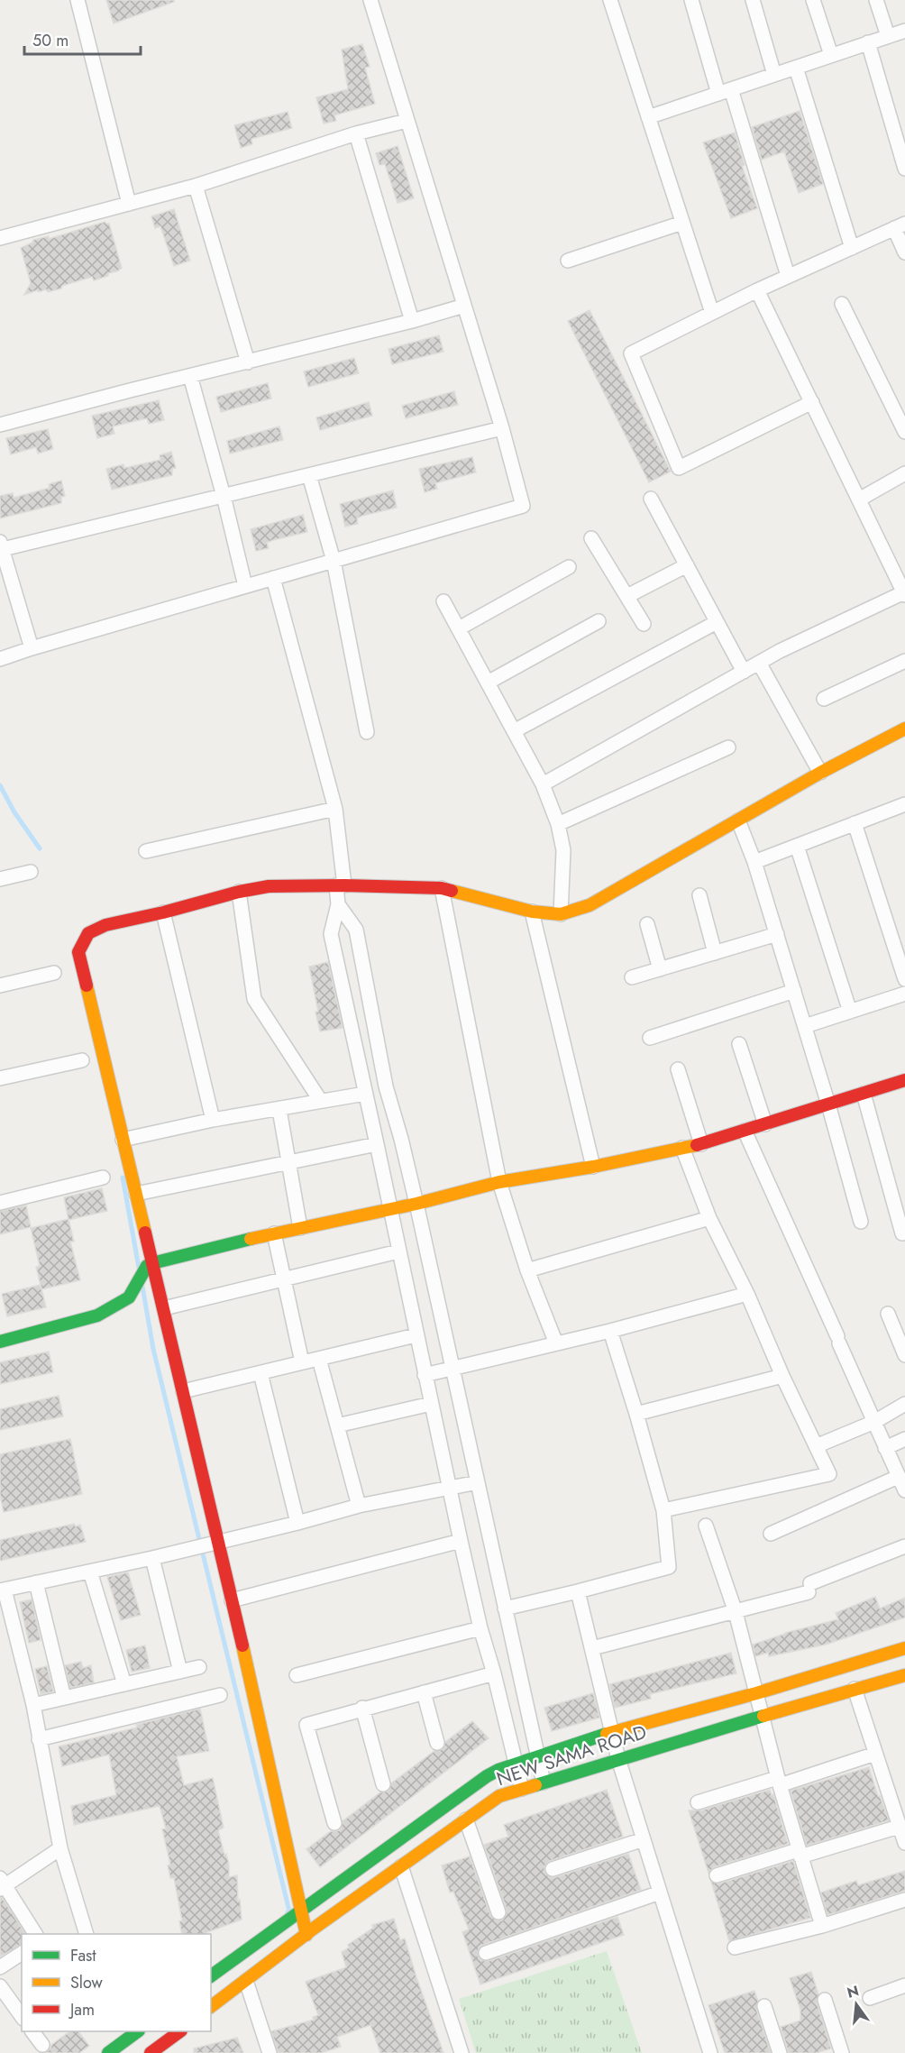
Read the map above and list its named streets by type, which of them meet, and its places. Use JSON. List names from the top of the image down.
{
  "streets": {
    "street": ["NEW SAMA ROAD"]
  },
  "legend": ["Fast", "Slow", "Jam"],
  "scale_bar": "50 m",
  "north": "top"
}
